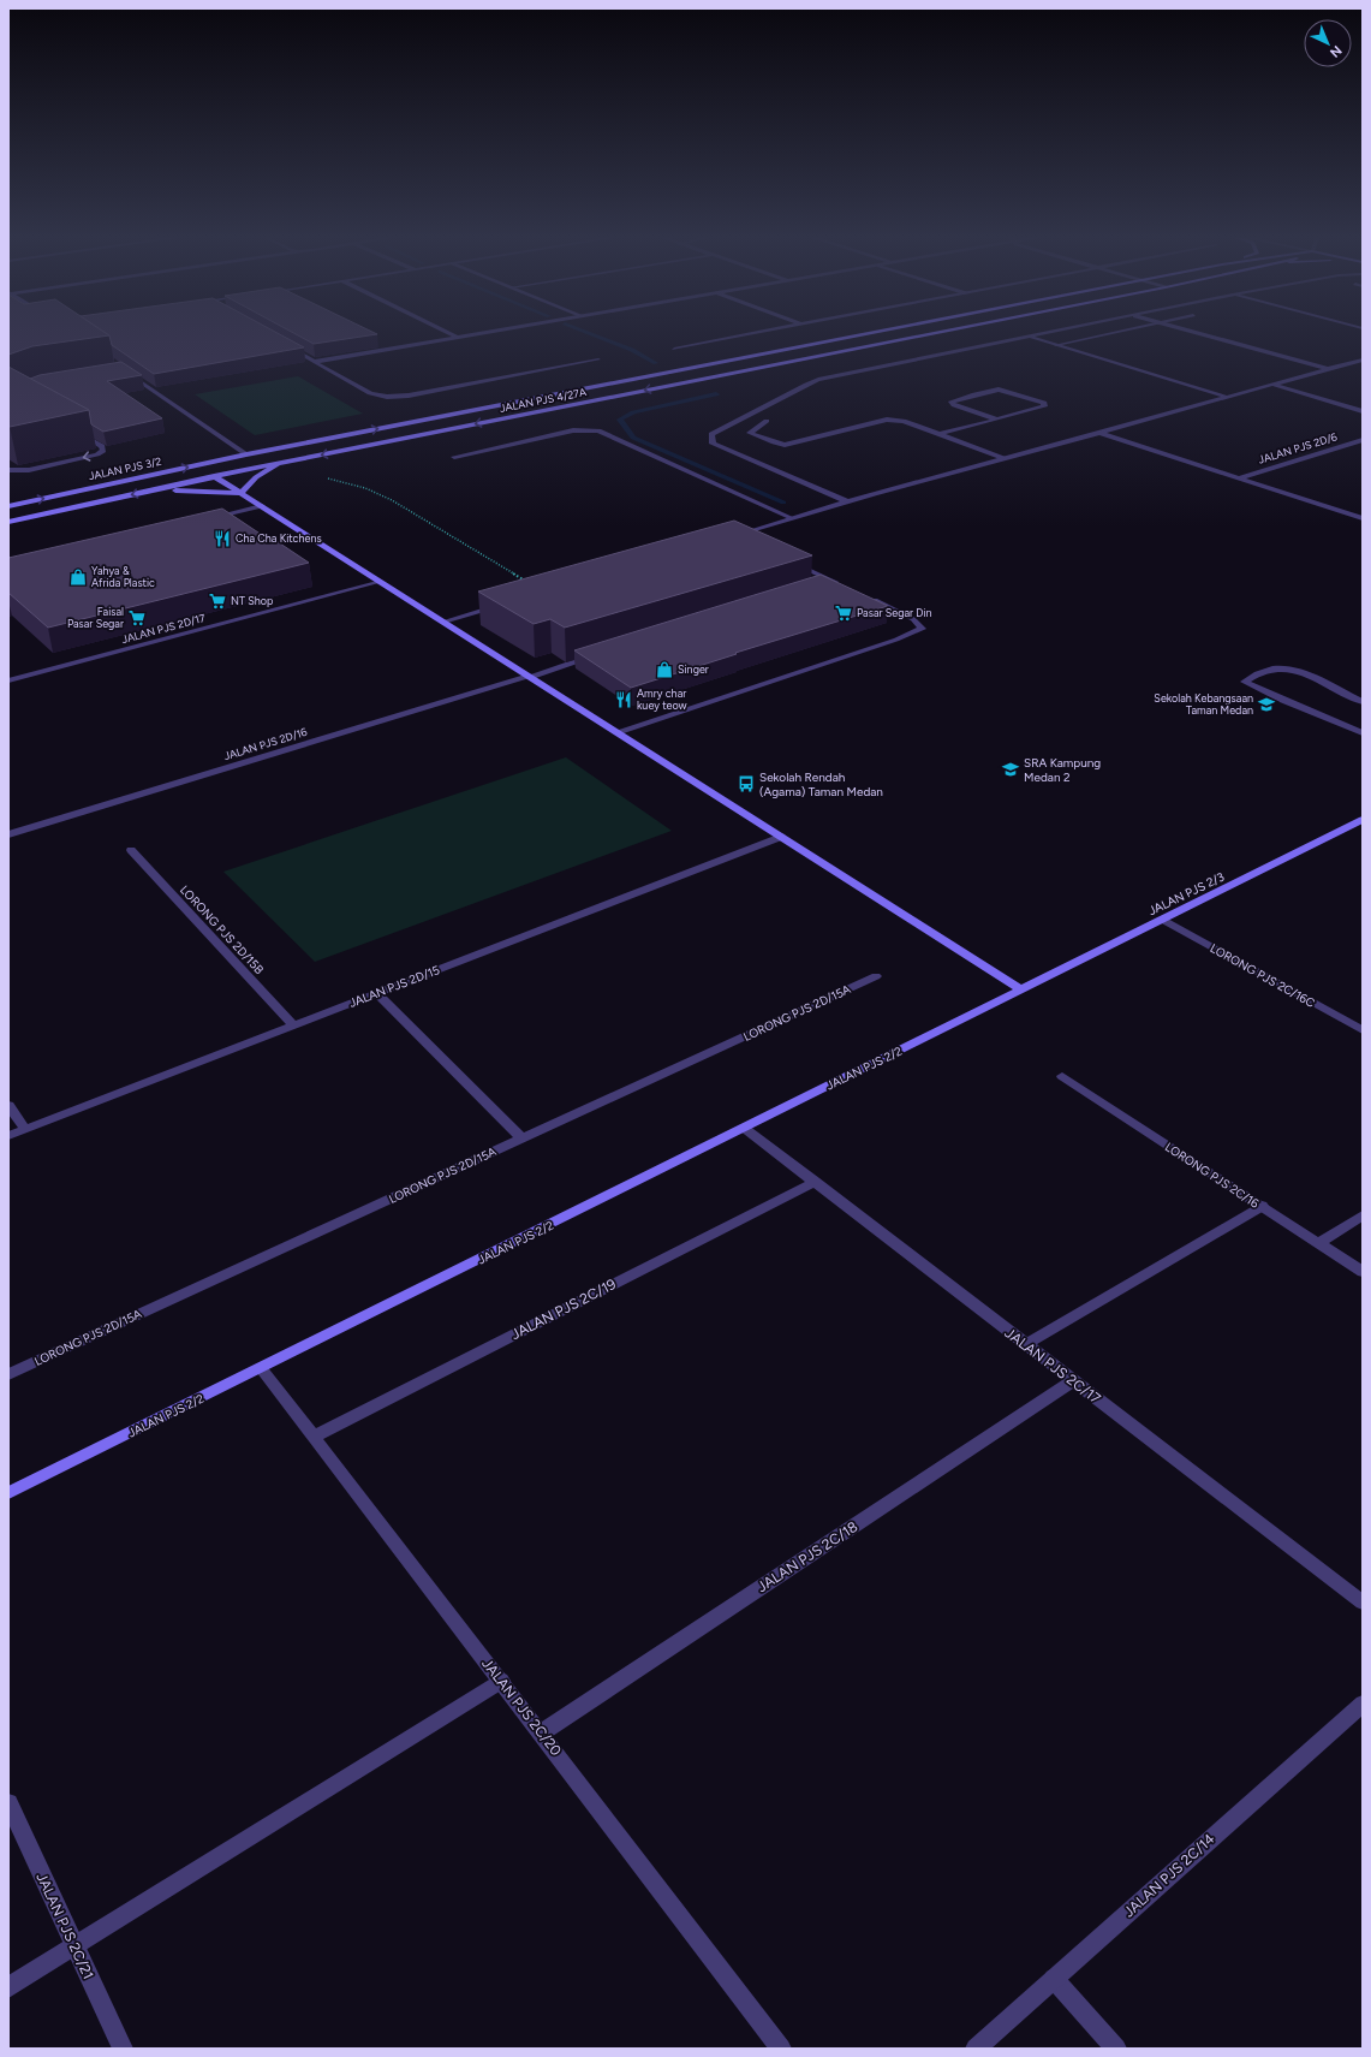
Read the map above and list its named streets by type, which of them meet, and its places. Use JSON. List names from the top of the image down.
{
  "streets": {
    "main road": [
      "JALAN PJS 4/27A",
      "JALAN PJS 3/2",
      "JALAN PJS 2/3",
      "JALAN PJS 2/2"
    ],
    "street": [
      "JALAN PJS 2D/6",
      "JALAN PJS 2D/17",
      "JALAN PJS 2D/16",
      "LORONG PJS 2D/15B",
      "LORONG PJS 2C/16C",
      "JALAN PJS 2D/15",
      "LORONG PJS 2D/15A",
      "LORONG PJS 2C/16",
      "JALAN PJS 2C/19",
      "JALAN PJS 2C/17",
      "JALAN PJS 2C/18",
      "JALAN PJS 2C/20",
      "JALAN PJS 2C/14",
      "JALAN PJS 2C/21"
    ]
  },
  "crossings": [
    ["JALAN PJS 4/27A", "JALAN PJS 3/2"],
    ["JALAN PJS 2/3", "LORONG PJS 2C/16C"],
    ["JALAN PJS 2/3", "JALAN PJS 2/2"],
    ["LORONG PJS 2D/15B", "JALAN PJS 2D/15"],
    ["JALAN PJS 2/2", "JALAN PJS 2C/17"],
    ["JALAN PJS 2/2", "JALAN PJS 2C/20"],
    ["JALAN PJS 2C/19", "JALAN PJS 2C/17"],
    ["JALAN PJS 2C/19", "JALAN PJS 2C/20"],
    ["JALAN PJS 2C/17", "JALAN PJS 2C/18"],
    ["JALAN PJS 2C/18", "JALAN PJS 2C/20"]
  ],
  "places": {
    "restaurant": ["Cha Cha Kitchens", "Amry char kuey teow"],
    "shop": ["Yahya & Afrida Plastic", "Singer"],
    "supermarket": ["NT Shop", "Pasar Segar Din", "Faisal Pasar Segar"],
    "school or university": ["Sekolah Kebangsaan Taman Medan", "SRA Kampung Medan 2"],
    "bus stop": ["Sekolah Rendah (Agama) Taman Medan"]
  },
  "north": "bottom right"
}
